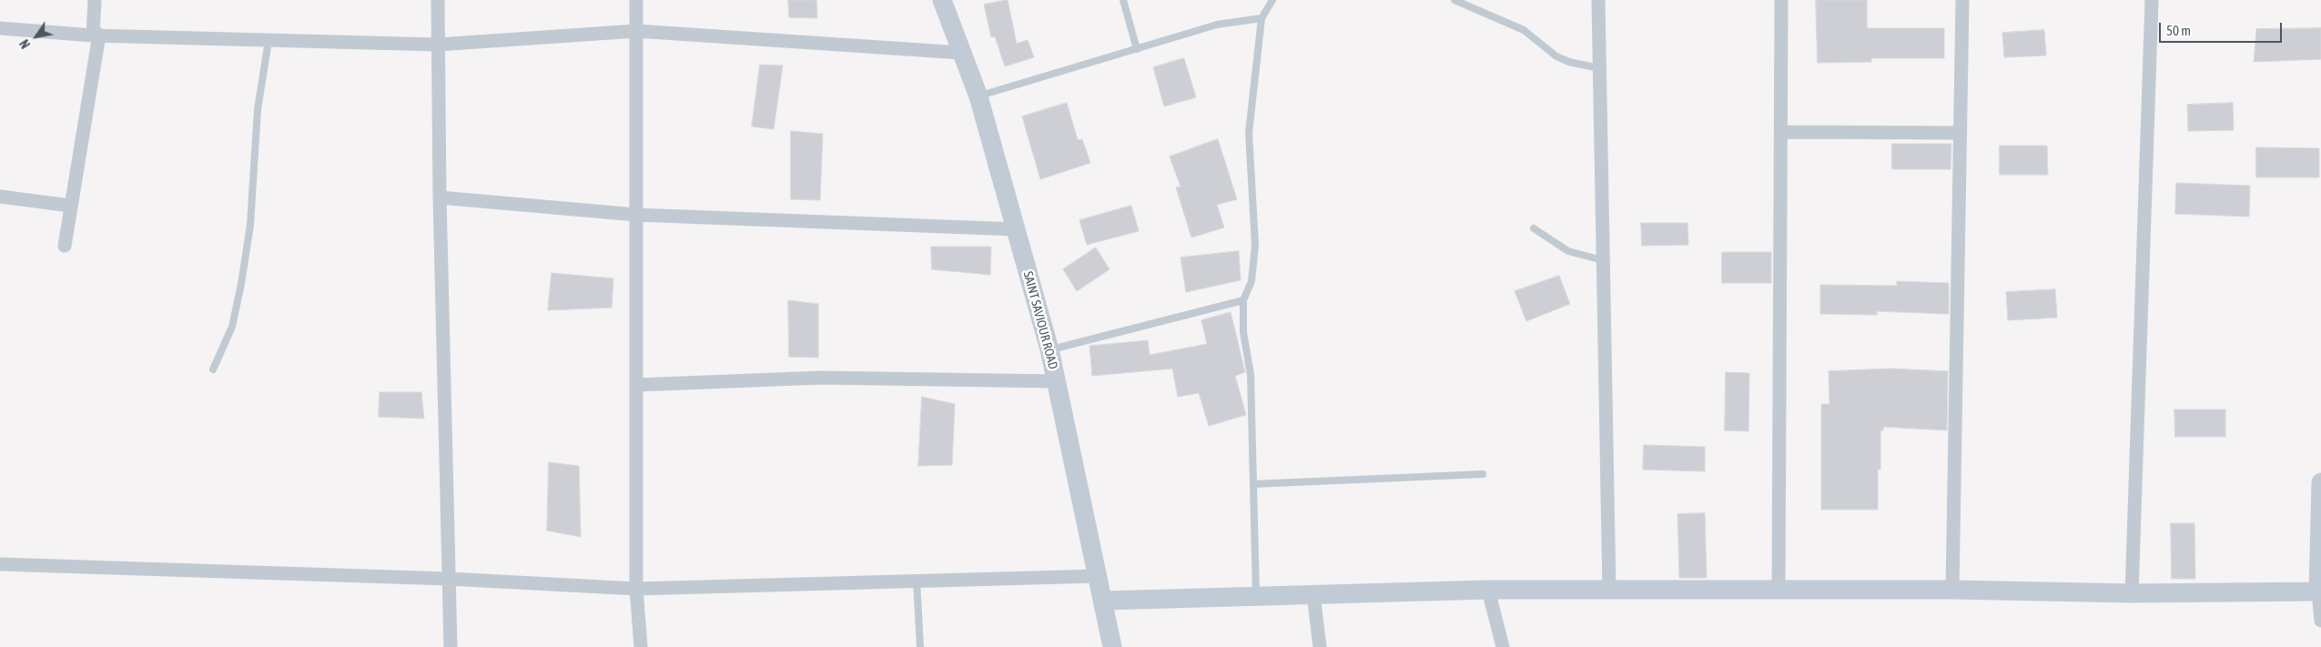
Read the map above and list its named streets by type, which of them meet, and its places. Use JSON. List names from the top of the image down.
{
  "streets": {
    "street": ["SAINT SAVIOUR ROAD"]
  },
  "scale_bar": "50 m",
  "north": "bottom left"
}
